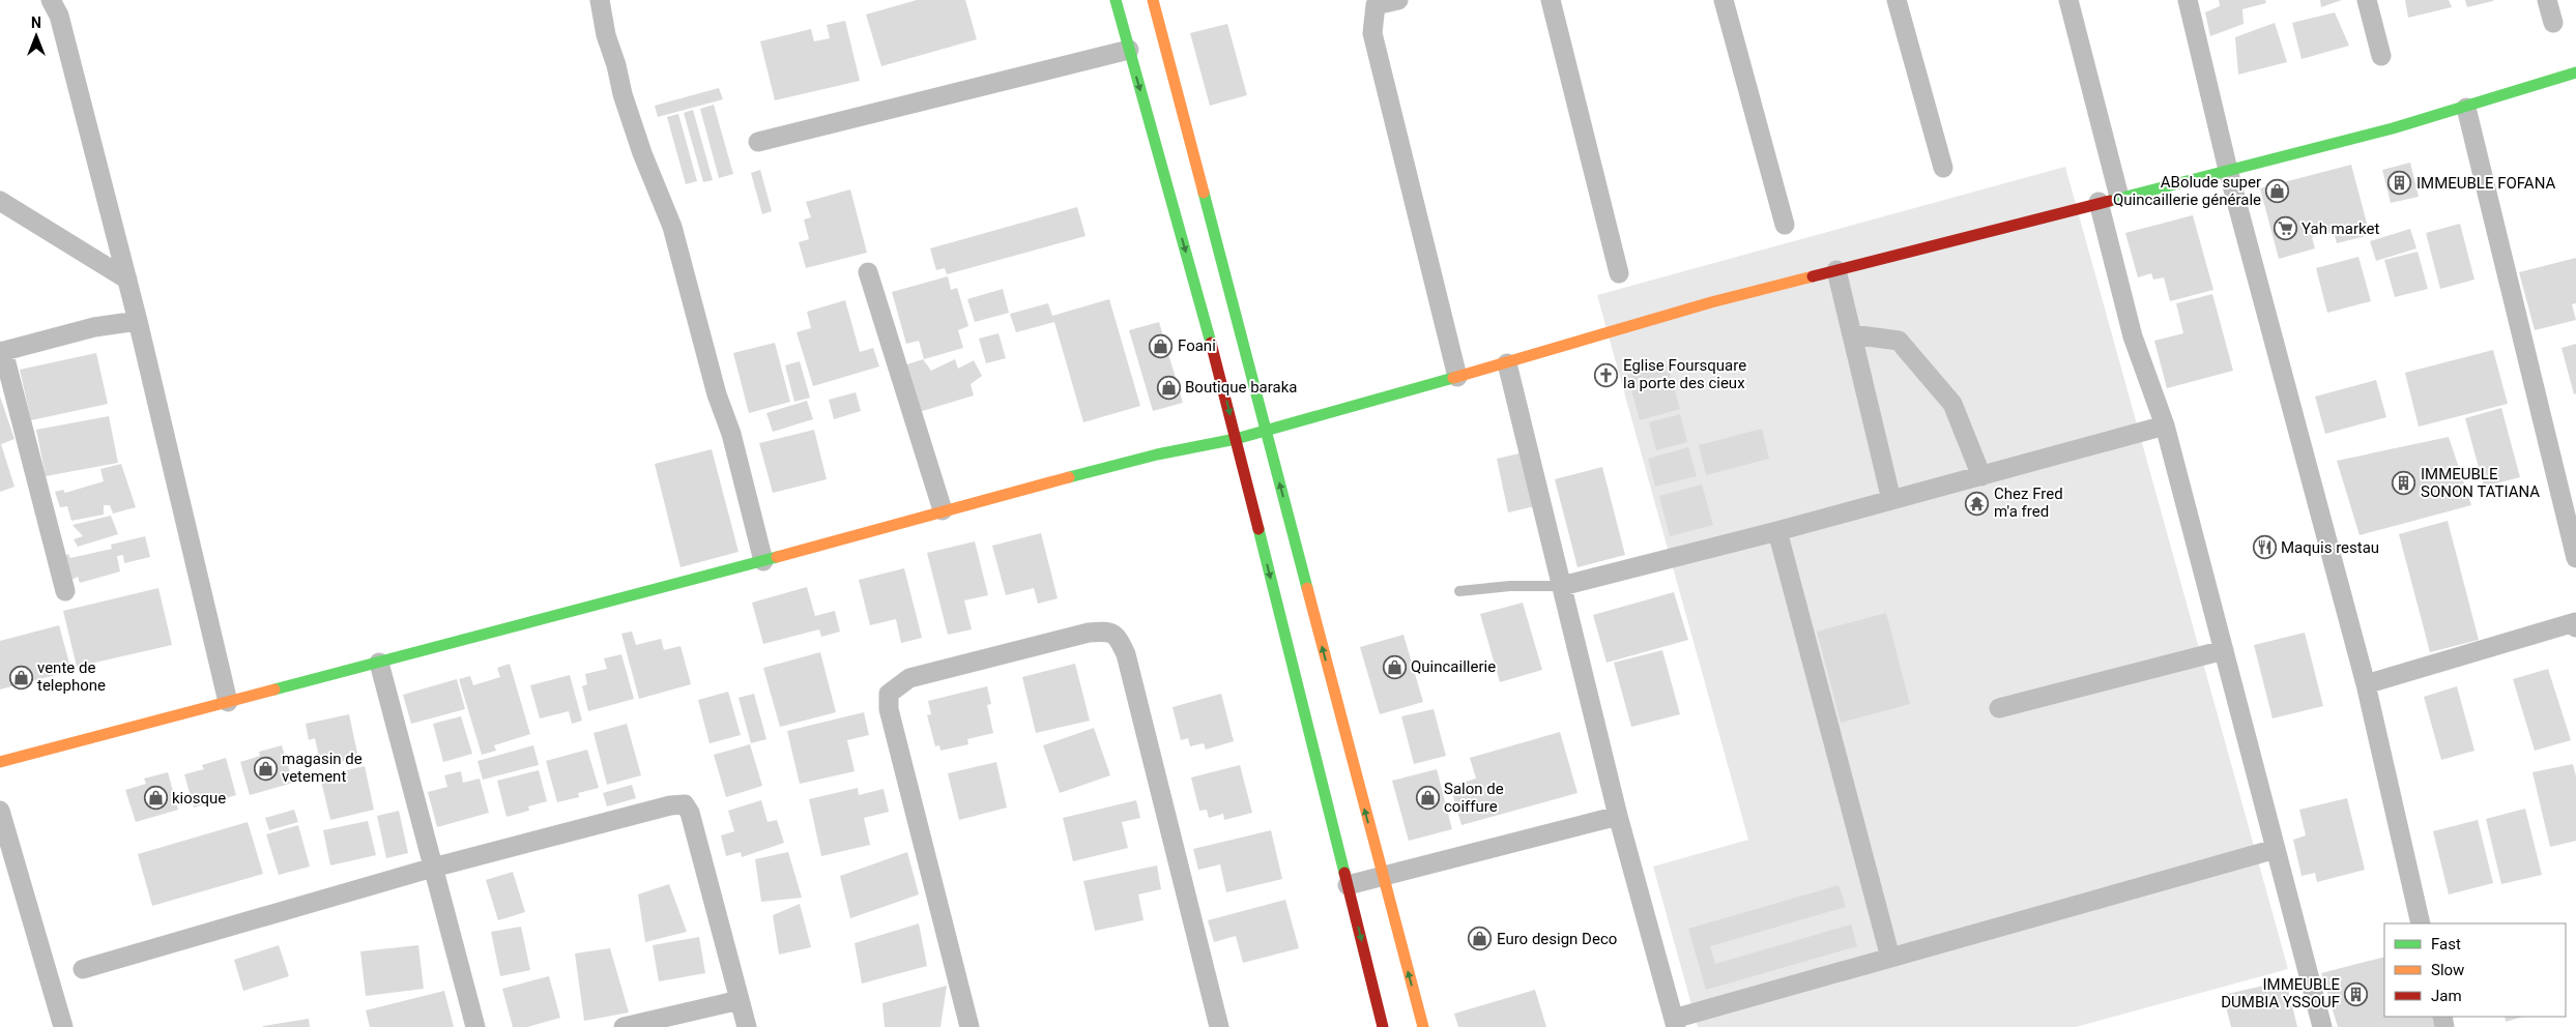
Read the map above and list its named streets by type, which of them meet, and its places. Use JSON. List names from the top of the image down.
{
  "places": {
    "building": ["IMMEUBLE FOFANA", "IMMEUBLE SONON TATIANA", "IMMEUBLE DUMBIA YSSOUF"],
    "shop": [
      "ABolude super Quincaillerie générale",
      "Foani",
      "Boutique baraka",
      "Quincaillerie",
      "vente de telephone",
      "magasin de vetement",
      "kiosque",
      "Salon de coiffure",
      "Euro design Deco"
    ],
    "supermarket": ["Yah market"],
    "church": ["Eglise Foursquare la porte des cieux"],
    "temple": ["Chez Fred m'a fred"],
    "restaurant": ["Maquis restau"]
  },
  "legend": ["Fast", "Slow", "Jam"],
  "north": "top"
}
